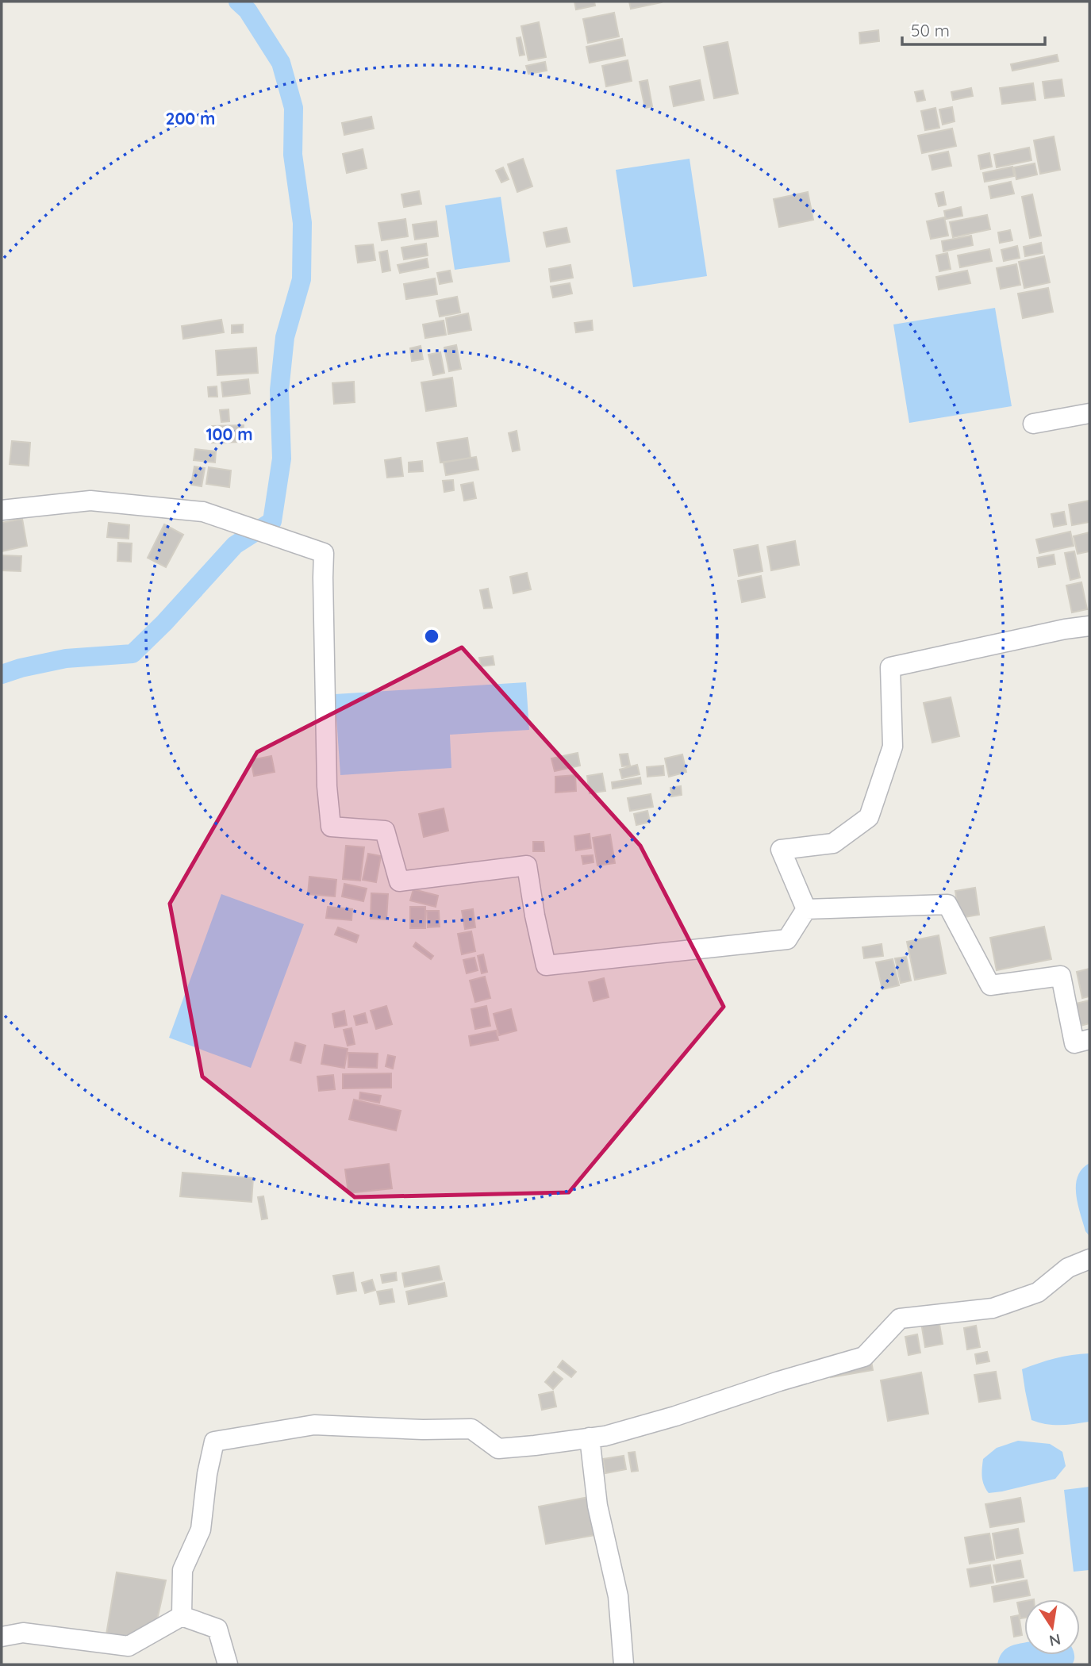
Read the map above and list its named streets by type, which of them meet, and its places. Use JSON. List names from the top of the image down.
{
  "scale_bar": "50 m",
  "north": "bottom",
  "rings": ["200 m", "100 m"]
}
